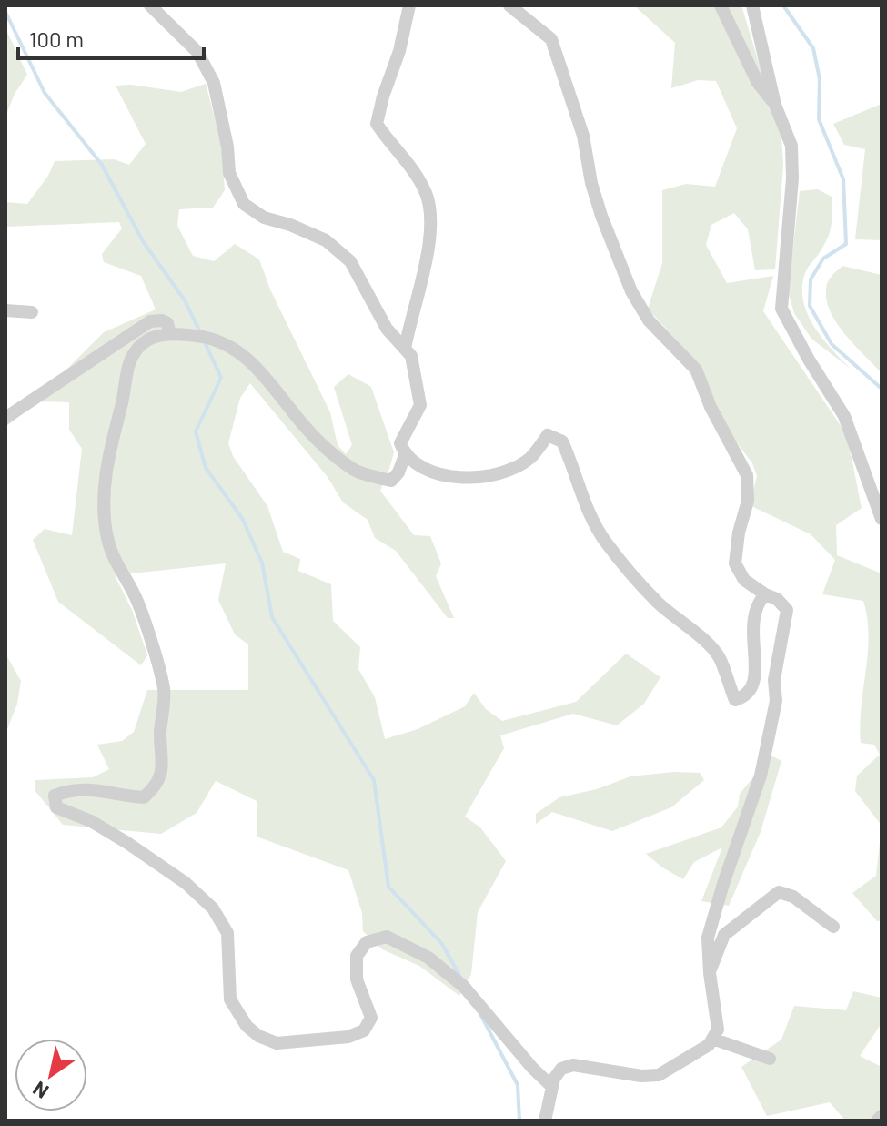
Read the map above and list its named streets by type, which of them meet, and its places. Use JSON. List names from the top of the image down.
{
  "scale_bar": "100 m",
  "north": "bottom left"
}
